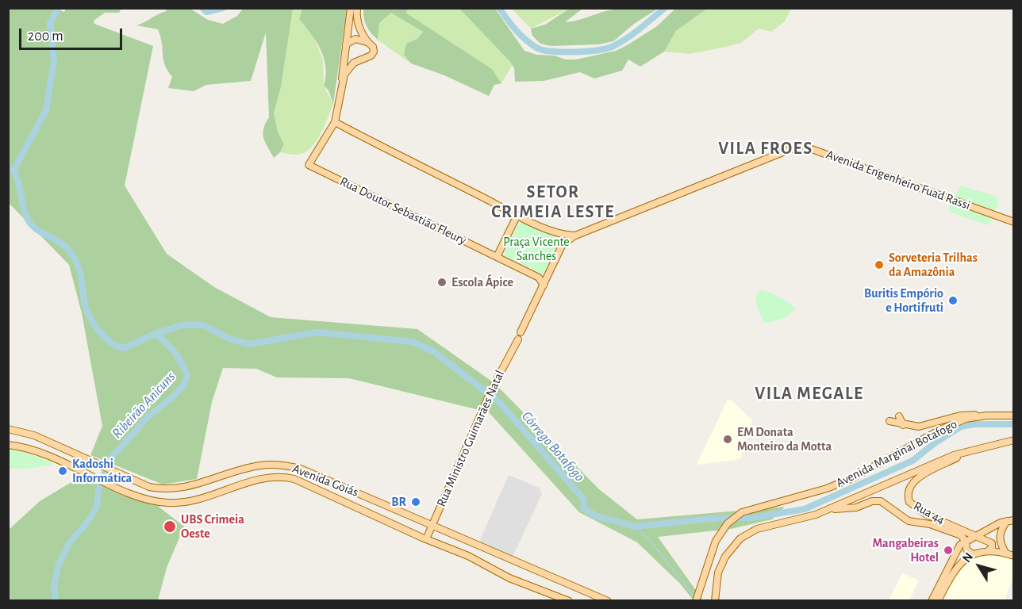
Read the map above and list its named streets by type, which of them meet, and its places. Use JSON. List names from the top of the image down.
{
  "streets": {
    "main road": [
      "Avenida Engenheiro Fuad Rassi",
      "Rua Doutor Sebastião Fleury",
      "Rua Ministro Guimarães Natal",
      "Avenida Marginal Botafogo",
      "Avenida Goiás",
      "Rua 44"
    ]
  },
  "crossings": [
    ["Avenida Engenheiro Fuad Rassi", "Rua Doutor Sebastião Fleury"],
    ["Rua Ministro Guimarães Natal", "Avenida Goiás"],
    ["Avenida Marginal Botafogo", "Rua 44"]
  ],
  "districts": ["VILA FROES", "SETOR CRIMEIA LESTE", "VILA MEGALE"],
  "water": ["Ribeirão Anicuns", "Córrego Botafogo"],
  "parks": ["Praça Vicente Sanches"],
  "places": [
    "Sorveteria Trilhas da Amazônia",
    "Escola Ápice",
    "Buritis Empório e Hortifruti",
    "EM Donata Monteiro da Motta",
    "Kadoshi Informática",
    "BR",
    "UBS Crimeia Oeste",
    "Mangabeiras Hotel"
  ],
  "scale_bar": "200 m",
  "north": "top left"
}
